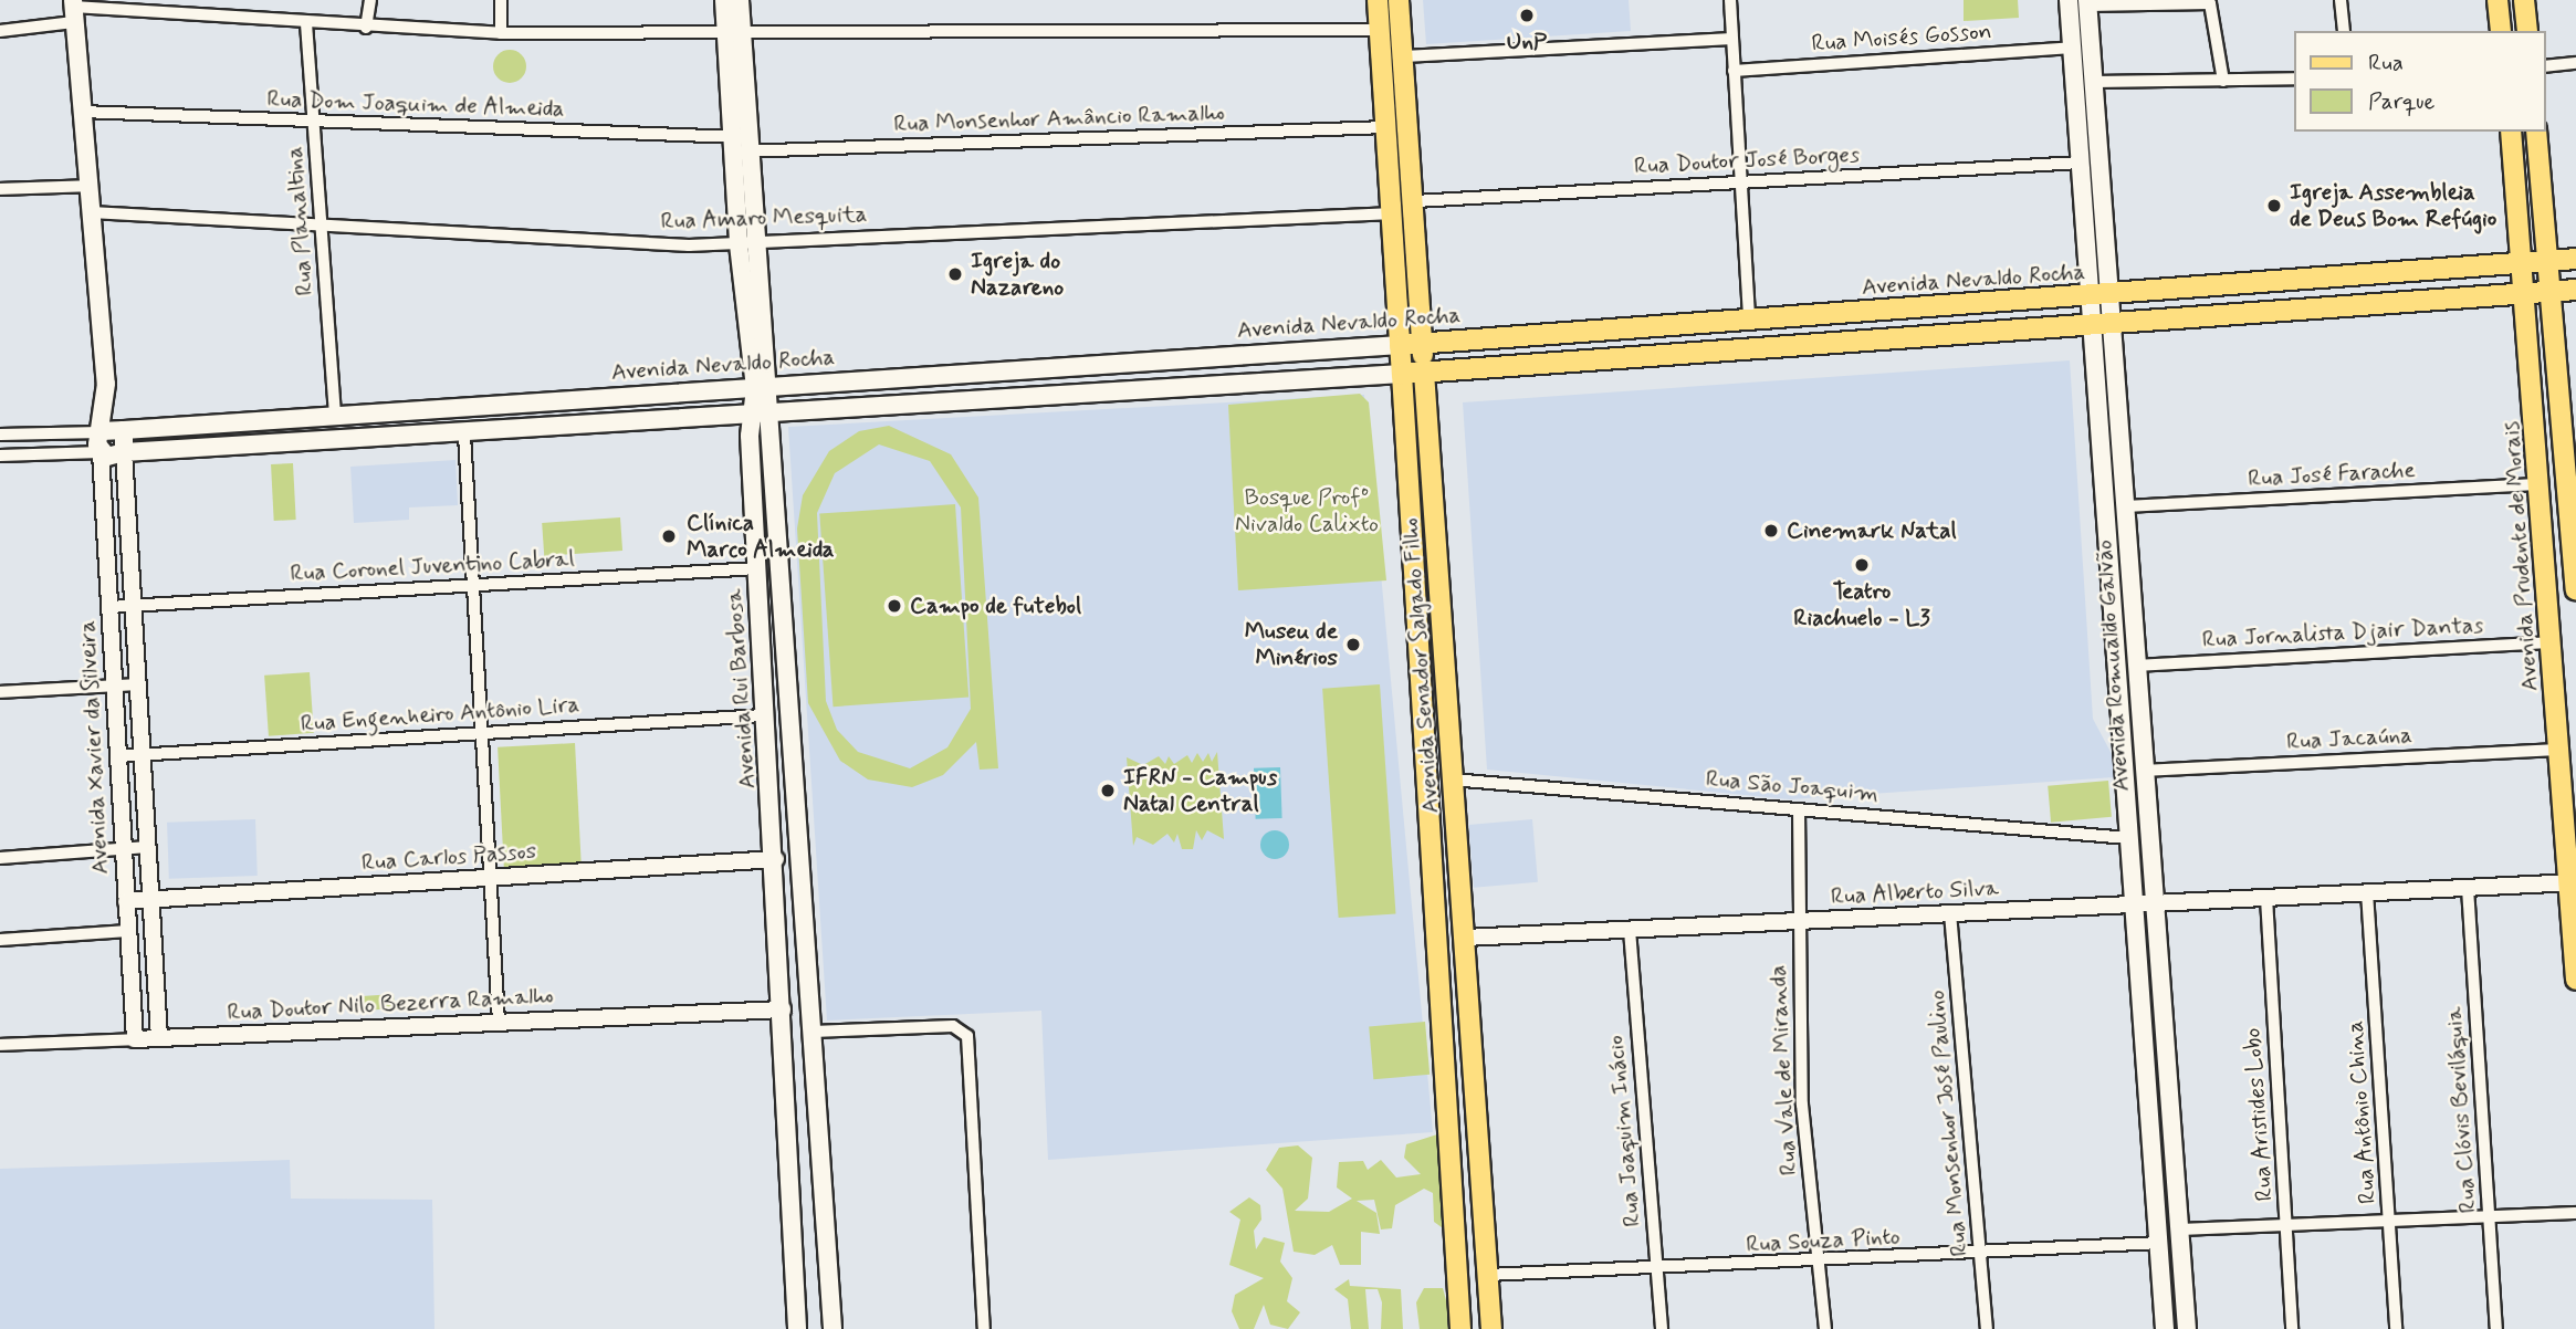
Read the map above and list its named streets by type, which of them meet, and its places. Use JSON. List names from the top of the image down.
{
  "streets": {
    "main road": [
      "Avenida Nevaldo Rocha",
      "Avenida Prudente de Morais",
      "Avenida Senador Salgado Filho",
      "Avenida Romualdo Galvão",
      "Avenida Rui Barbosa"
    ],
    "street": [
      "Rua Moisés Gosson",
      "Rua Dom Joaquim de Almeida",
      "Rua Monsenhor Amâncio Ramalho",
      "Rua Doutor José Borges",
      "Rua Amaro Mesquita",
      "Rua Planaltina",
      "Rua José Farache",
      "Rua Coronel Juventino Cabral",
      "Rua Jornalista Djair Dantas",
      "Rua Engenheiro Antônio Lira",
      "Rua Jacaúna",
      "Avenida Xavier da Silveira",
      "Rua São Joaquim",
      "Rua Carlos Passos",
      "Rua Alberto Silva",
      "Rua Doutor Nilo Bezerra Ramalho",
      "Rua Vale de Miranda",
      "Rua Clóvis Beviláquia",
      "Rua Antônio China",
      "Rua Aristides Lobo",
      "Rua Monsenhor José Paulino",
      "Rua Joaquim Inácio",
      "Rua Souza Pinto"
    ]
  },
  "crossings": [
    ["Rua Moisés Gosson", "Avenida Romualdo Galvão"],
    ["Rua Dom Joaquim de Almeida", "Rua Monsenhor Amâncio Ramalho"],
    ["Rua Dom Joaquim de Almeida", "Rua Planaltina"],
    ["Rua Dom Joaquim de Almeida", "Avenida Rui Barbosa"],
    ["Rua Monsenhor Amâncio Ramalho", "Avenida Senador Salgado Filho"],
    ["Rua Monsenhor Amâncio Ramalho", "Avenida Rui Barbosa"],
    ["Rua Doutor José Borges", "Avenida Senador Salgado Filho"],
    ["Rua Doutor José Borges", "Avenida Romualdo Galvão"],
    ["Rua Amaro Mesquita", "Rua Planaltina"],
    ["Rua Amaro Mesquita", "Avenida Senador Salgado Filho"],
    ["Rua Amaro Mesquita", "Avenida Rui Barbosa"],
    ["Rua Planaltina", "Avenida Nevaldo Rocha"],
    ["Avenida Nevaldo Rocha", "Avenida Prudente de Morais"],
    ["Avenida Nevaldo Rocha", "Avenida Senador Salgado Filho"],
    ["Avenida Nevaldo Rocha", "Avenida Romualdo Galvão"],
    ["Avenida Nevaldo Rocha", "Avenida Rui Barbosa"],
    ["Rua José Farache", "Avenida Prudente de Morais"],
    ["Rua José Farache", "Avenida Romualdo Galvão"],
    ["Avenida Prudente de Morais", "Rua Jornalista Djair Dantas"],
    ["Avenida Prudente de Morais", "Rua Jacaúna"],
    ["Avenida Prudente de Morais", "Rua Alberto Silva"],
    ["Rua Coronel Juventino Cabral", "Avenida Rui Barbosa"],
    ["Rua Coronel Juventino Cabral", "Avenida Xavier da Silveira"],
    ["Rua Jornalista Djair Dantas", "Avenida Romualdo Galvão"],
    ["Avenida Senador Salgado Filho", "Rua São Joaquim"],
    ["Avenida Senador Salgado Filho", "Rua Alberto Silva"],
    ["Avenida Senador Salgado Filho", "Rua Souza Pinto"],
    ["Avenida Romualdo Galvão", "Rua Jacaúna"],
    ["Avenida Romualdo Galvão", "Rua São Joaquim"],
    ["Avenida Romualdo Galvão", "Rua Alberto Silva"],
    ["Avenida Romualdo Galvão", "Rua Souza Pinto"],
    ["Avenida Rui Barbosa", "Rua Engenheiro Antônio Lira"],
    ["Avenida Rui Barbosa", "Rua Carlos Passos"],
    ["Avenida Rui Barbosa", "Rua Doutor Nilo Bezerra Ramalho"],
    ["Rua Engenheiro Antônio Lira", "Avenida Xavier da Silveira"],
    ["Avenida Xavier da Silveira", "Rua Carlos Passos"],
    ["Avenida Xavier da Silveira", "Rua Doutor Nilo Bezerra Ramalho"],
    ["Rua São Joaquim", "Rua Vale de Miranda"],
    ["Rua Alberto Silva", "Rua Vale de Miranda"],
    ["Rua Alberto Silva", "Rua Clóvis Beviláquia"],
    ["Rua Alberto Silva", "Rua Antônio China"],
    ["Rua Alberto Silva", "Rua Aristides Lobo"],
    ["Rua Alberto Silva", "Rua Monsenhor José Paulino"],
    ["Rua Alberto Silva", "Rua Joaquim Inácio"],
    ["Rua Vale de Miranda", "Rua Souza Pinto"],
    ["Rua Monsenhor José Paulino", "Rua Souza Pinto"],
    ["Rua Joaquim Inácio", "Rua Souza Pinto"]
  ],
  "parks": ["Bosque Profº Nivaldo Calixto"],
  "places": [
    "UnP",
    "Igreja Assembleia de Deus Bom Refúgio",
    "Igreja do Nazareno",
    "Cinemark Natal",
    "Clínica Marco Almeida",
    "Teatro Riachuelo - L3",
    "Campo de futebol",
    "Museu de Minérios",
    "IFRN - Campus Natal Central"
  ],
  "legend": ["Rua", "Parque"]
}
